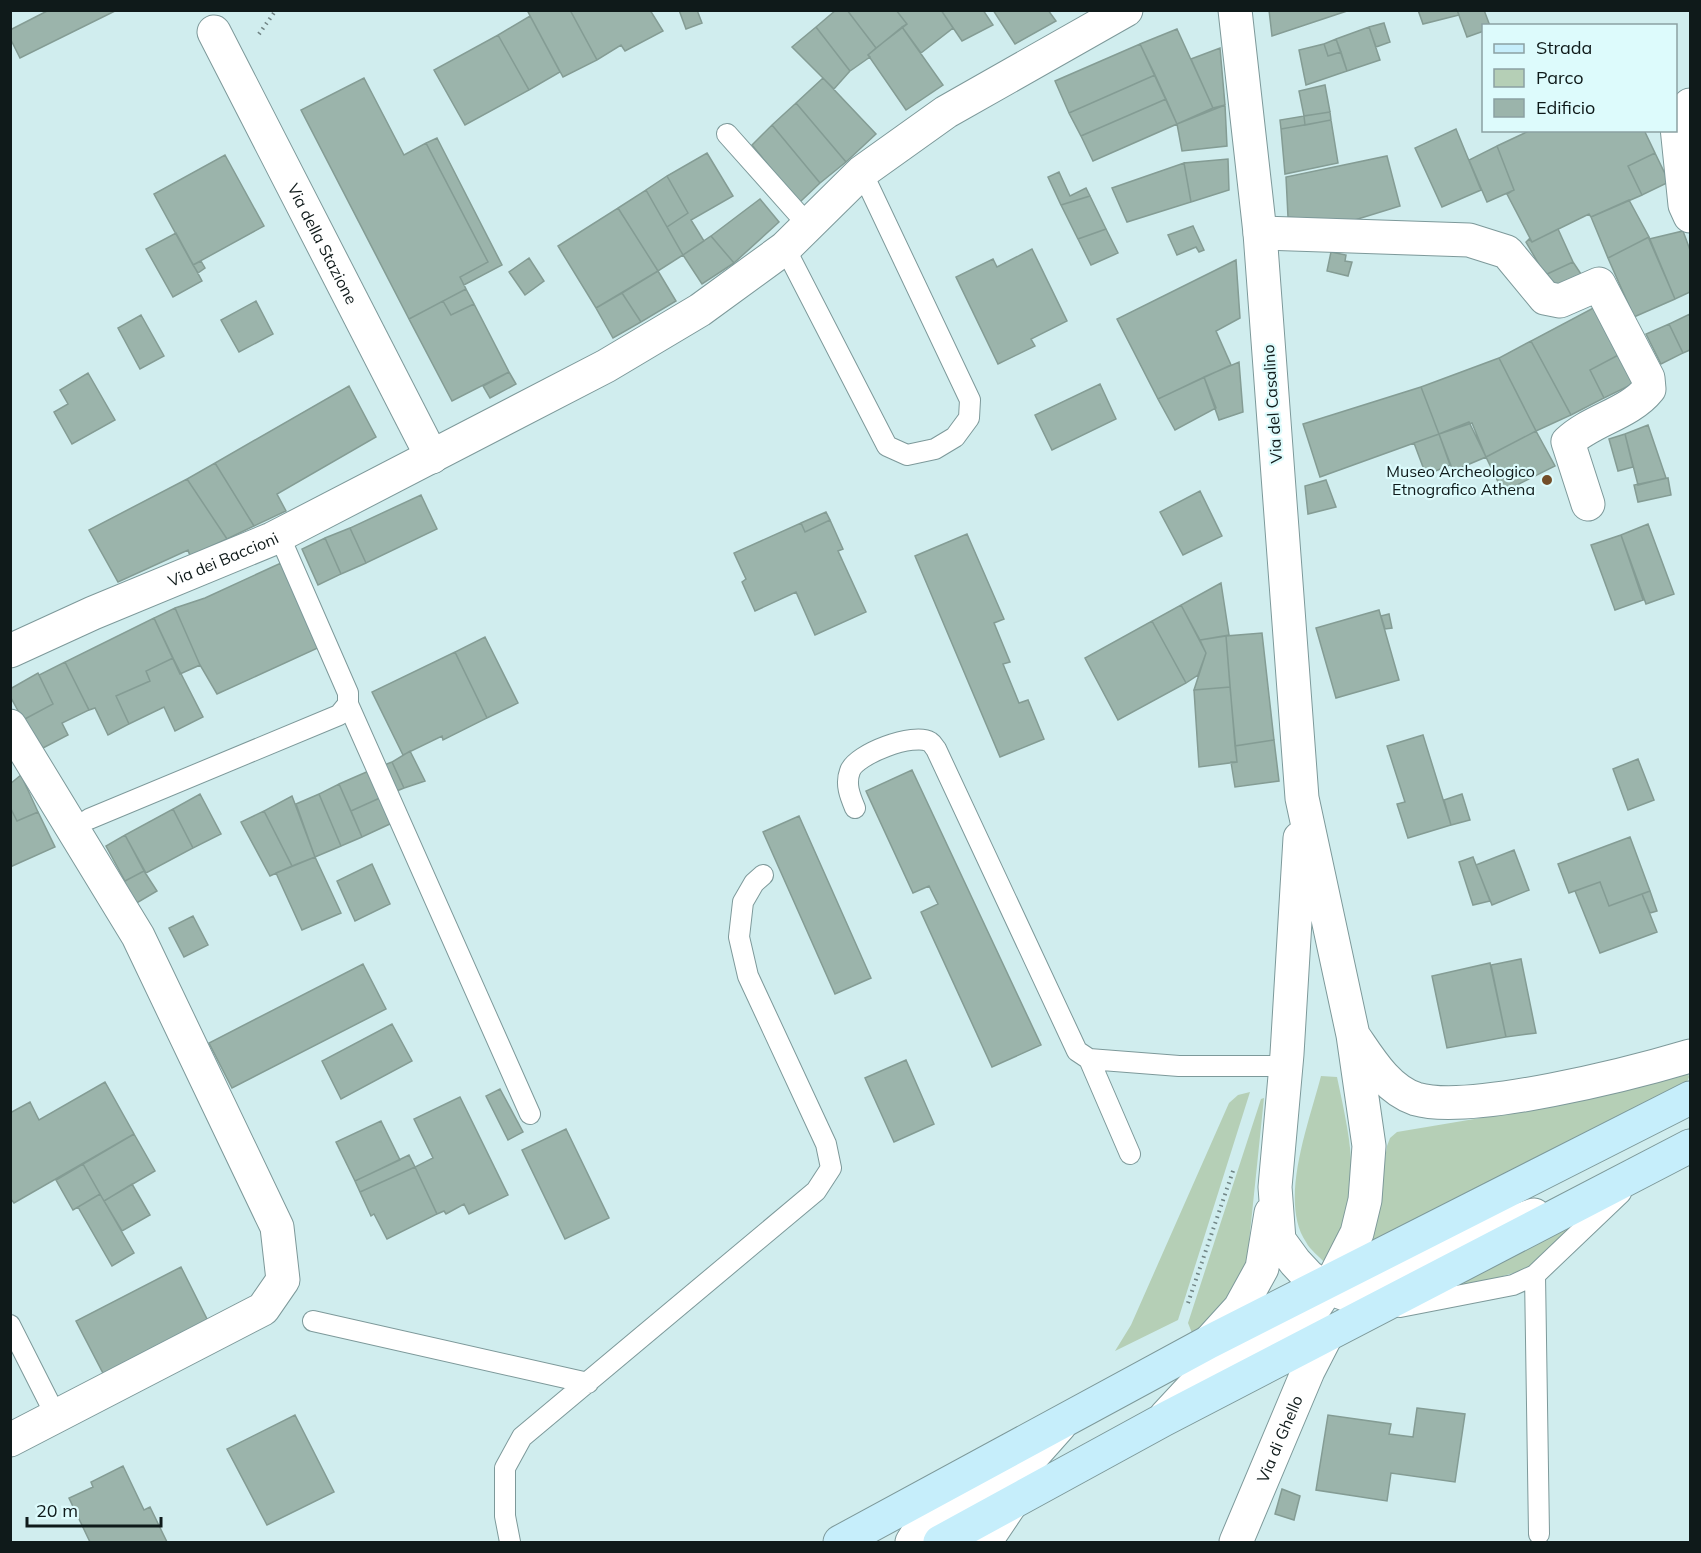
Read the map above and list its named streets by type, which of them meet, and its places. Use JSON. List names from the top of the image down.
{
  "streets": {
    "street": [
      "Via della Stazione",
      "Via del Casalino",
      "Via dei Baccioni",
      "Via di Ghello"
    ]
  },
  "crossings": [
    ["Via della Stazione", "Via dei Baccioni"]
  ],
  "places": ["Museo Archeologico Etnografico Athena"],
  "legend": ["Strada", "Parco", "Edificio"],
  "scale_bar": "20 m"
}
